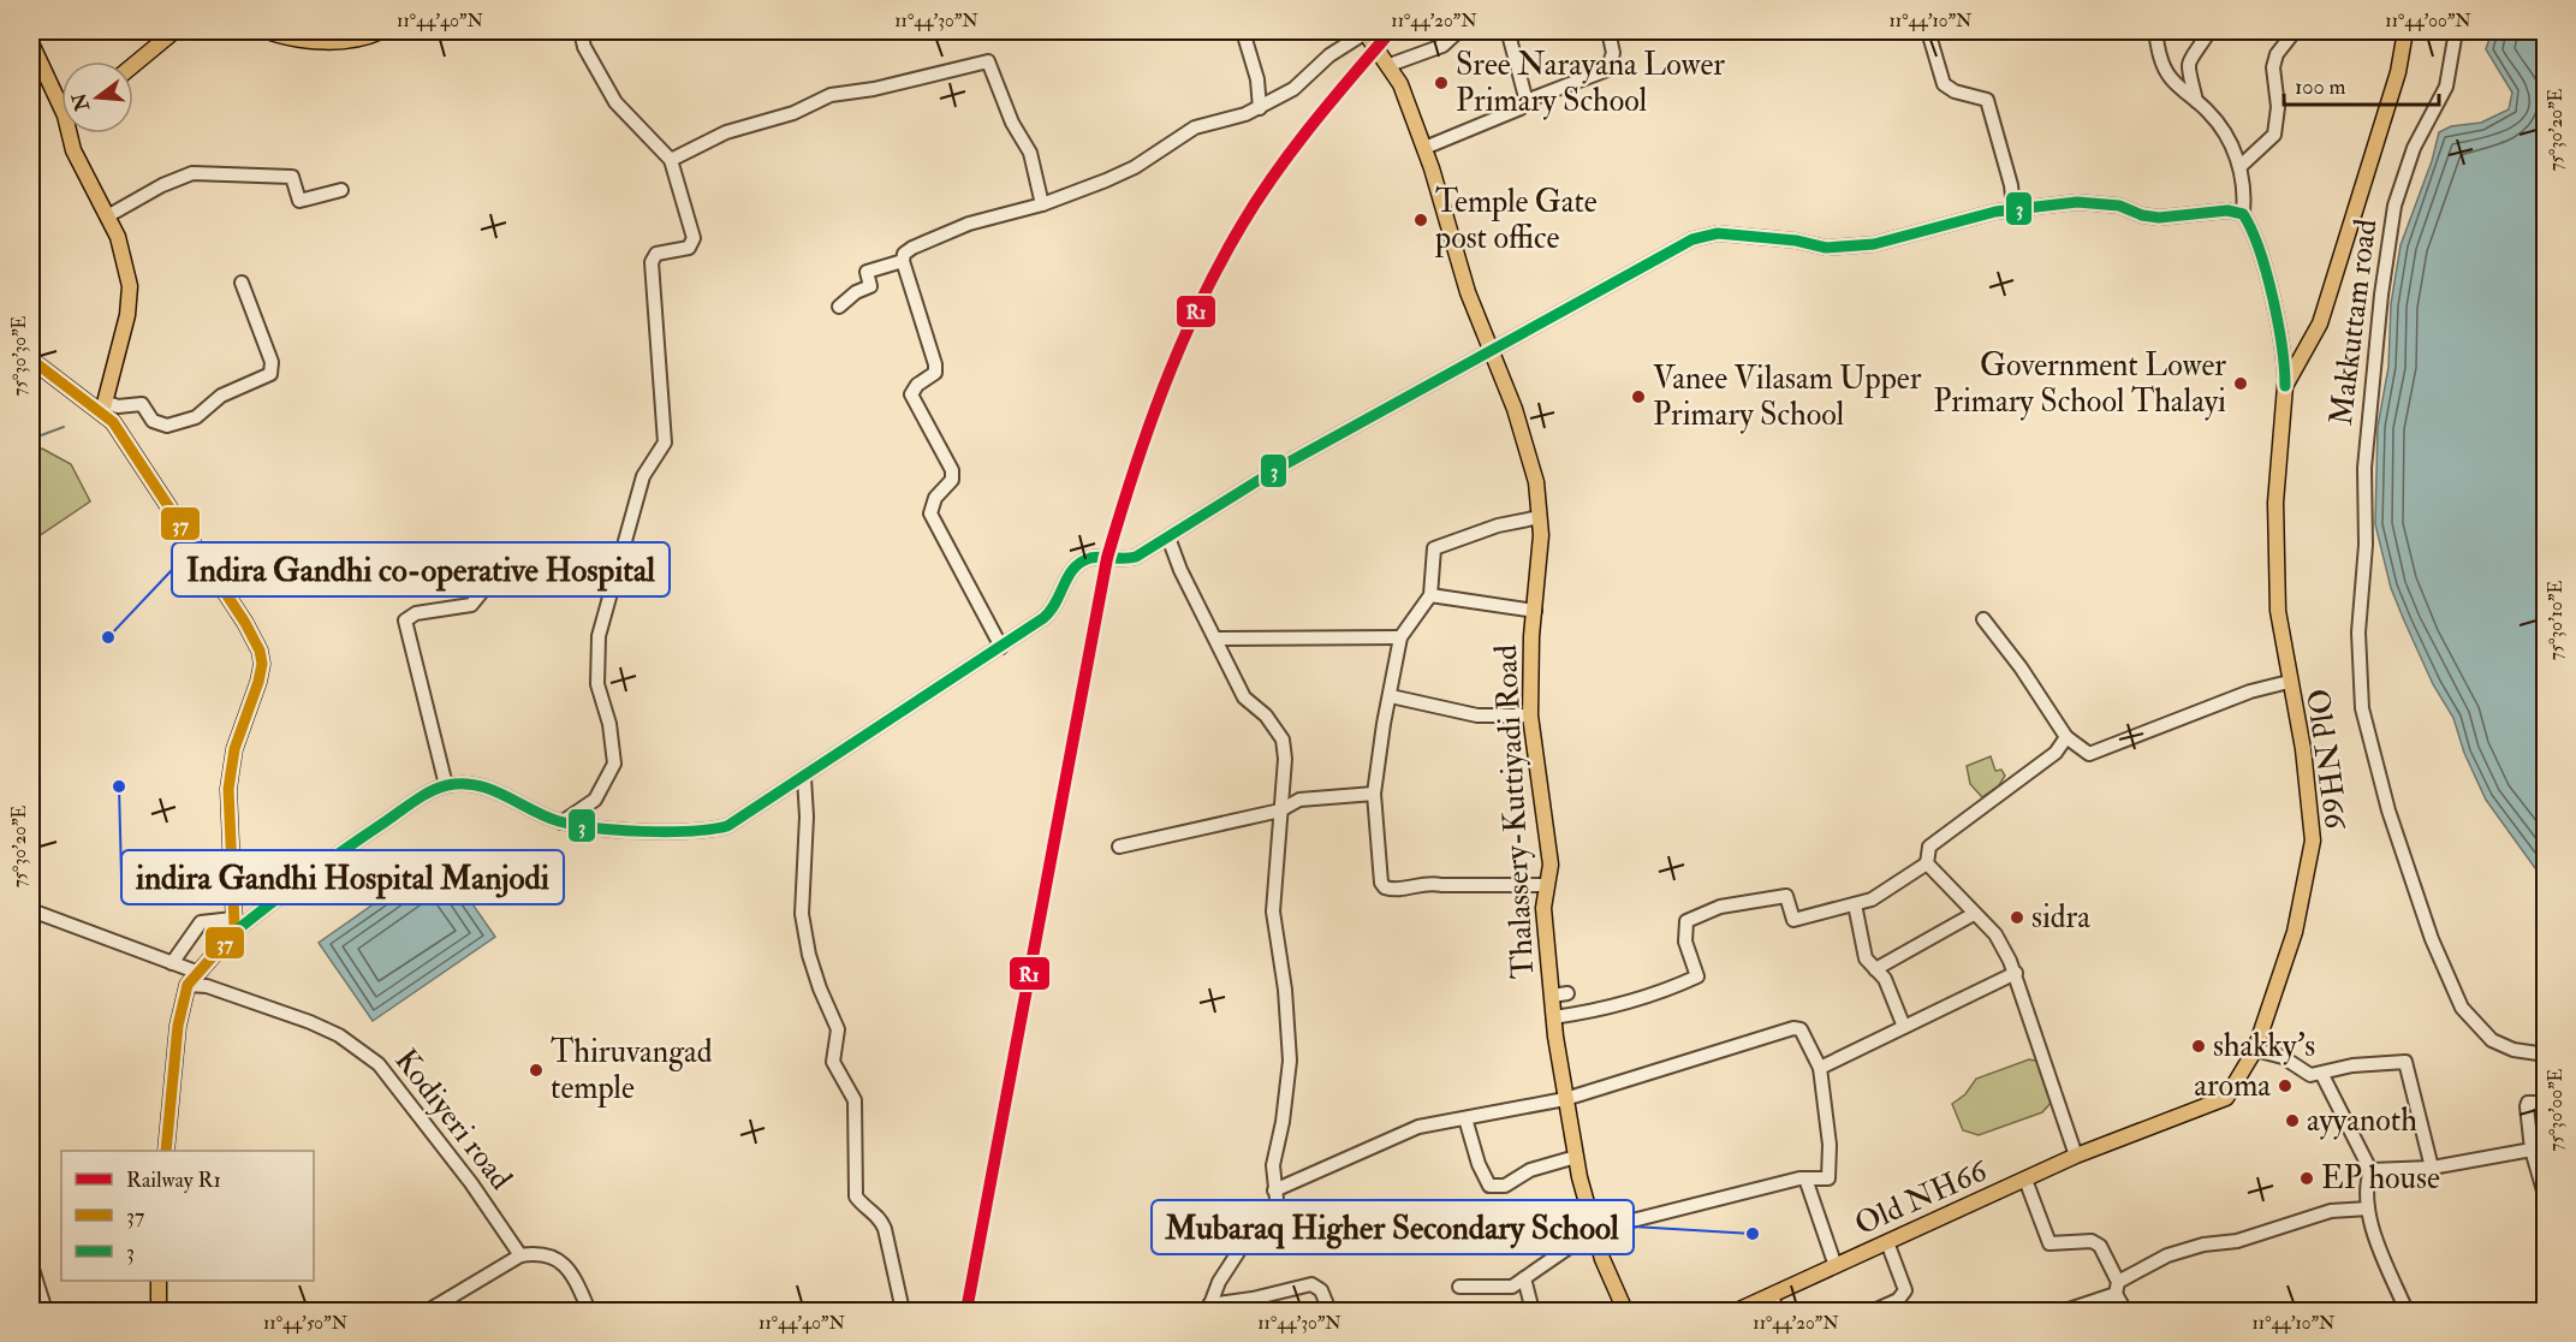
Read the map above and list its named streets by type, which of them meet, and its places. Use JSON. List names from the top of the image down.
{
  "streets": {
    "main road": ["Old NH66", "Thalassery-Kuttiyadi Road"],
    "street": ["Makkuttam road", "Kodiyeri road"]
  },
  "places": [
    "Sree Narayana Lower Primary School",
    "Temple Gate post office",
    "Government Lower Primary School Thalayi",
    "Vanee Vilasam Upper Primary School",
    "Indira Gandhi co-operative Hospital",
    "indira Gandhi Hospital Manjodi",
    "sidra",
    "shakky's",
    "Thiruvangad temple",
    "aroma",
    "ayyanoth",
    "EP house",
    "Mubaraq Higher Secondary School"
  ],
  "lines": ["rail line R1", "transit line 3", "transit line 37"],
  "legend": ["Railway R1", "37", "3"],
  "scale_bar": "100 m",
  "north": "left",
  "coordinates": [
    "11°44'40\"N",
    "11°44'30\"N",
    "11°44'20\"N",
    "11°44'10\"N",
    "11°44'00\"N",
    "75°30'20\"E",
    "75°30'30\"E",
    "75°30'10\"E",
    "75°30'00\"E",
    "11°44'50\"N"
  ]
}
